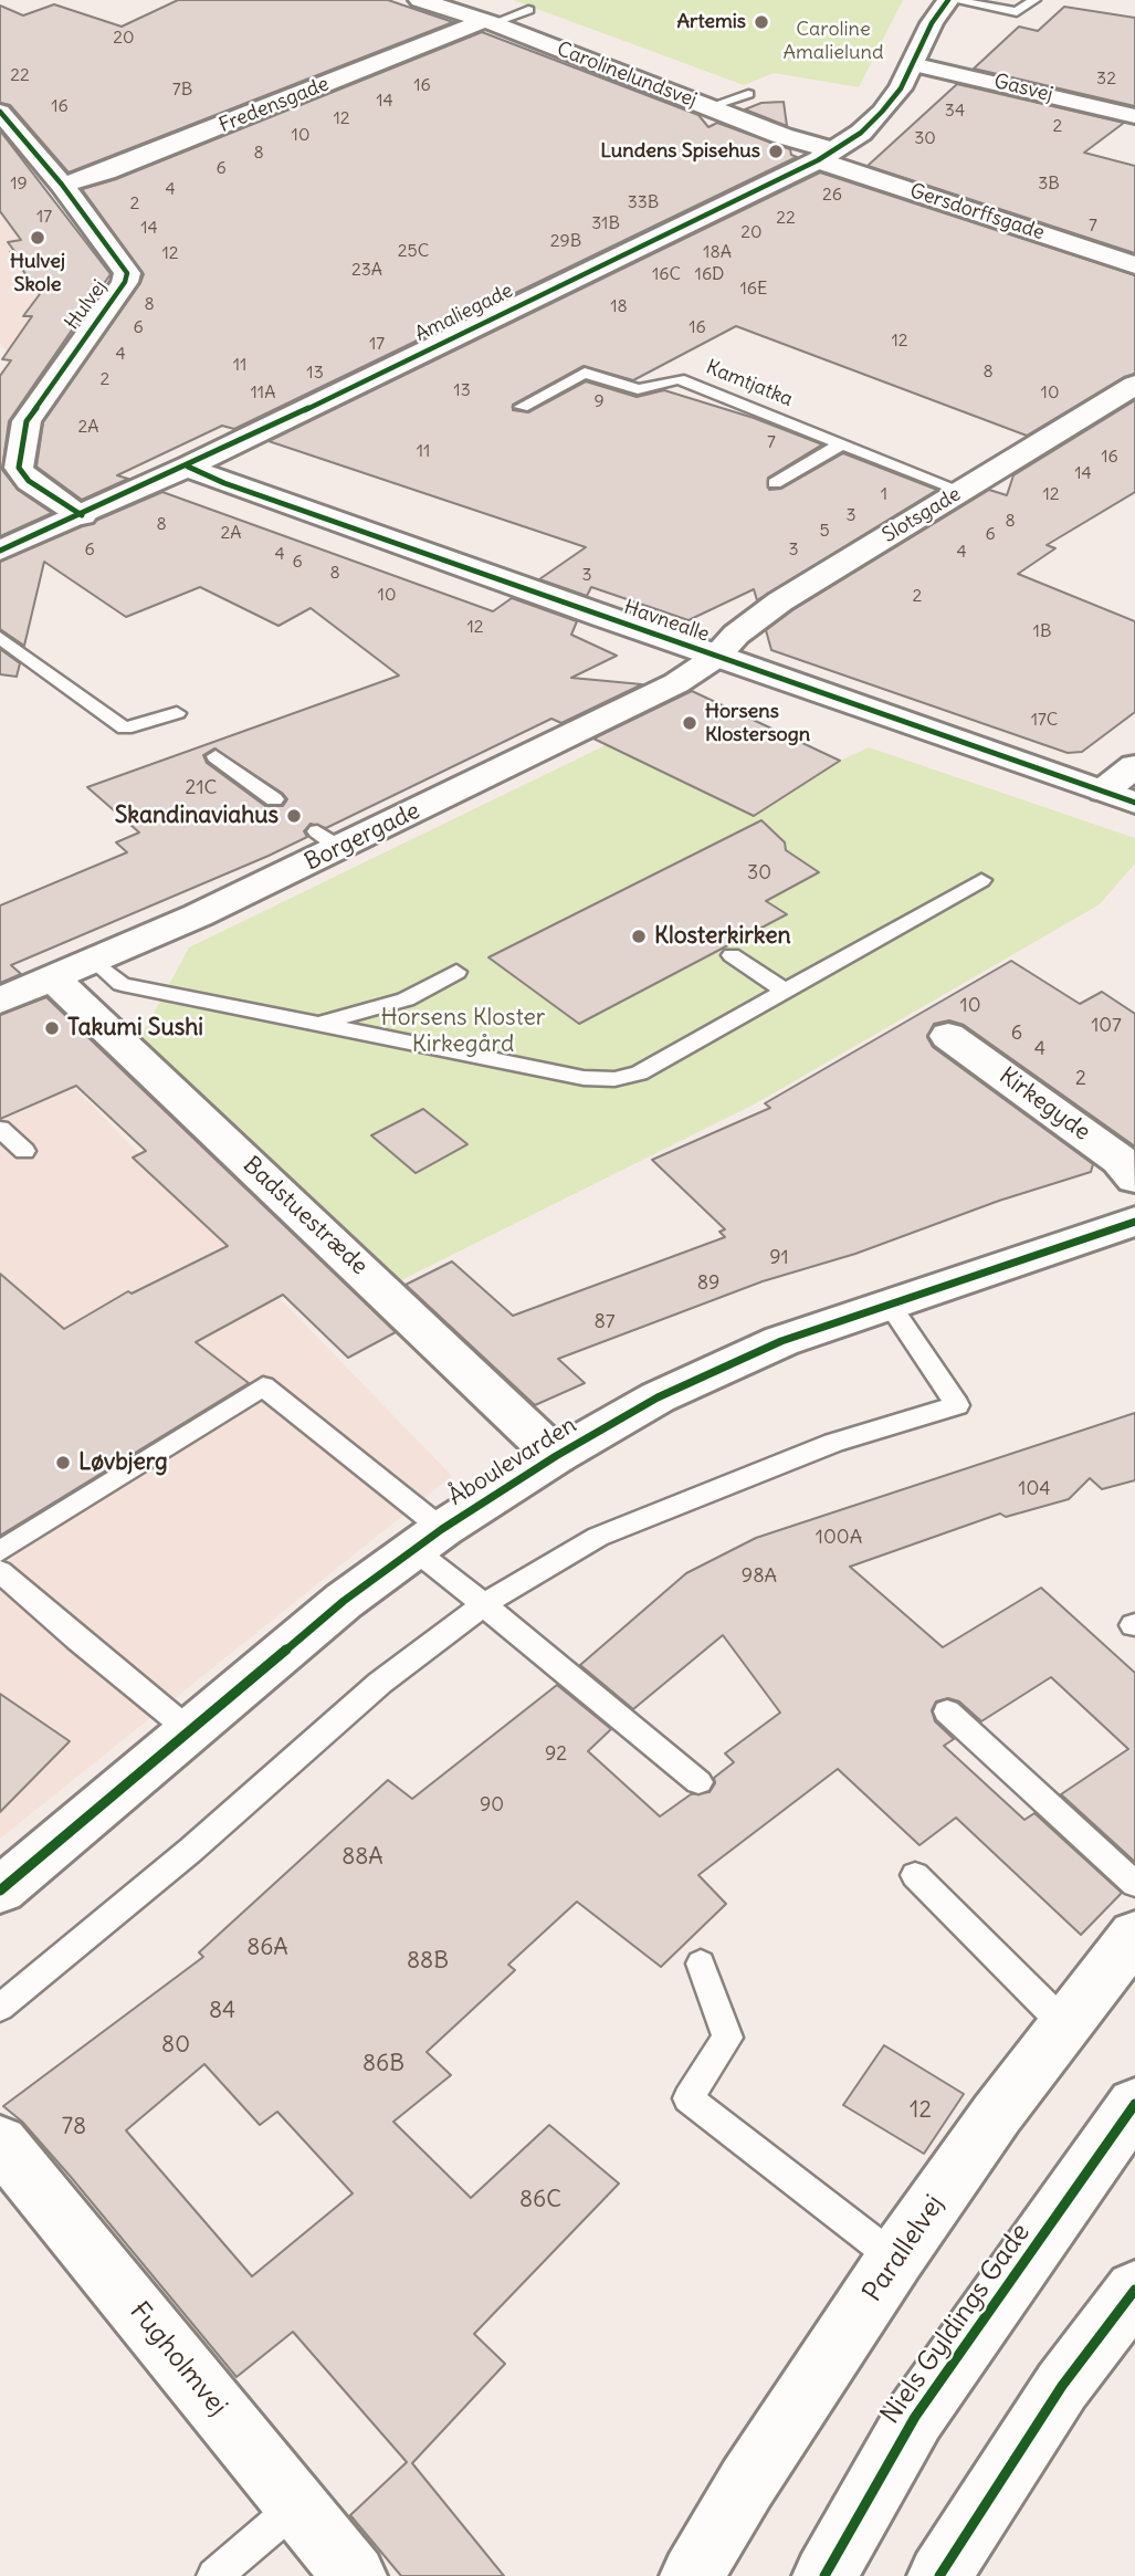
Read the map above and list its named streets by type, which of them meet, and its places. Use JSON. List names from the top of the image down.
{
  "streets": {
    "street": [
      "Carolinelundsvej",
      "Gasvej",
      "Fredensgade",
      "Gersdorffsgade",
      "Hulvej",
      "Amaliegade",
      "Slotsgade",
      "Havnealle",
      "Borgergade",
      "Kirkegyde",
      "Badstuestræde",
      "Åboulevarden",
      "Parallelvej",
      "Niels Gyldings Gade",
      "Fugholmvej"
    ],
    "lane": ["Kamtjatka"]
  },
  "crossings": [
    ["Carolinelundsvej", "Fredensgade"],
    ["Carolinelundsvej", "Gersdorffsgade"],
    ["Carolinelundsvej", "Amaliegade"],
    ["Gasvej", "Amaliegade"],
    ["Fredensgade", "Hulvej"],
    ["Gersdorffsgade", "Amaliegade"],
    ["Hulvej", "Amaliegade"],
    ["Amaliegade", "Havnealle"],
    ["Kamtjatka", "Slotsgade"],
    ["Slotsgade", "Havnealle"],
    ["Slotsgade", "Borgergade"],
    ["Havnealle", "Borgergade"],
    ["Borgergade", "Badstuestræde"],
    ["Badstuestræde", "Åboulevarden"]
  ],
  "parks": ["Caroline Amalielund", "Horsens Kloster Kirkegård"],
  "places": [
    "Artemis",
    "Lundens Spisehus",
    "Hulvej Skole",
    "Horsens Klostersogn",
    "Skandinaviahus",
    "Klosterkirken",
    "Takumi Sushi",
    "Løvbjerg"
  ],
  "house_numbers": [
    "20",
    "22",
    "32",
    "16",
    "7B",
    "14",
    "16",
    "34",
    "12",
    "2",
    "10",
    "30",
    "8",
    "6",
    "19",
    "3B",
    "4",
    "26",
    "33B",
    "2",
    "17",
    "22",
    "31B",
    "7",
    "14",
    "20",
    "29B",
    "25C",
    "18A",
    "12",
    "23A",
    "16C",
    "16D",
    "16E",
    "8",
    "18",
    "6",
    "16",
    "12",
    "17",
    "4",
    "11",
    "8",
    "13",
    "2",
    "13",
    "11A",
    "10",
    "9",
    "2A",
    "7",
    "11",
    "16",
    "14",
    "1",
    "12",
    "3",
    "8",
    "8",
    "5",
    "2A",
    "6",
    "6",
    "3",
    "4",
    "4",
    "6",
    "8",
    "3",
    "10",
    "2",
    "12",
    "1B",
    "17C",
    "21C",
    "30",
    "10",
    "107",
    "6",
    "4",
    "2",
    "91",
    "89",
    "87",
    "104",
    "100A",
    "98A",
    "92",
    "90",
    "88A",
    "86A",
    "88B",
    "84",
    "80",
    "86B",
    "12",
    "78",
    "86C"
  ]
}
